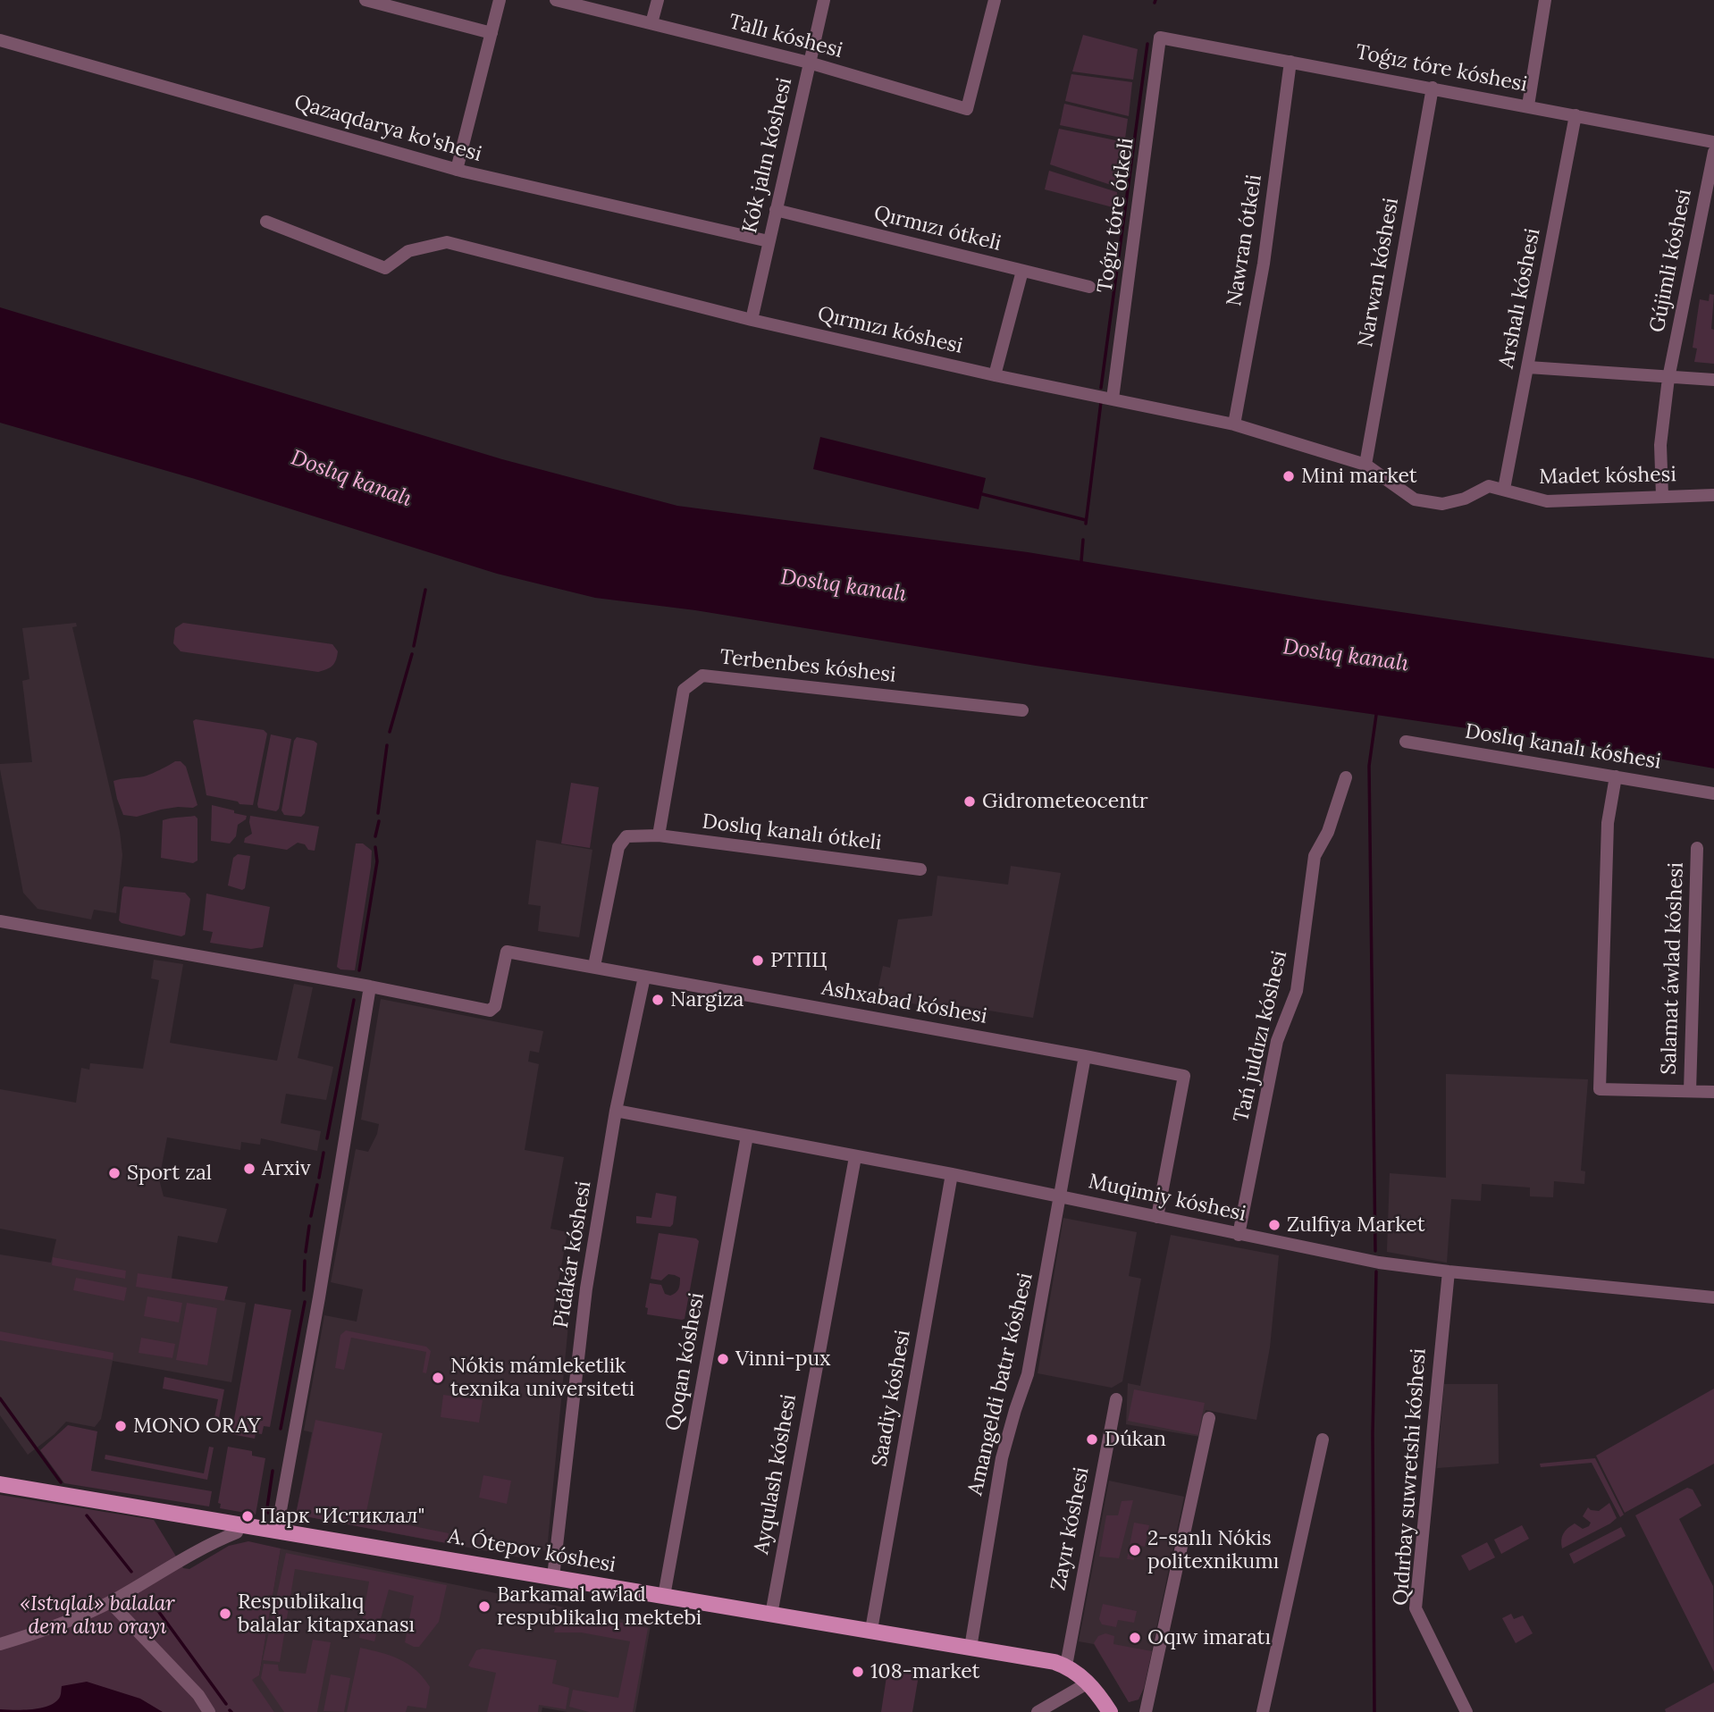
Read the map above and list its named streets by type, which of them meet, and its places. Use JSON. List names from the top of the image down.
{
  "streets": {
    "main road": ["A. Ótepov kóshesi"],
    "street": [
      "Tallı kóshesi",
      "Toǵız tóre kóshesi",
      "Qazaqdarya ko'shesi",
      "Kók jalın kóshesi",
      "Toǵız tóre ótkeli",
      "Qırmızı ótkeli",
      "Nawran ótkeli",
      "Gújimli kóshesi",
      "Narwan kóshesi",
      "Arshalı kóshesi",
      "Qırmızı kóshesi",
      "Madet kóshesi",
      "Terbenbes kóshesi",
      "Doslıq kanalı kóshesi",
      "Doslıq kanalı ótkeli",
      "Salamat áwlad kóshesi",
      "Ashxabad kóshesi",
      "Tań juldızı kóshesi",
      "Muqimiy kóshesi",
      "Pidákár kóshesi",
      "Qoqan kóshesi",
      "Amangeldi batır kóshesi",
      "Saadiy kóshesi",
      "Ayqulash kóshesi",
      "Qıdırbay suwretshi kóshesi",
      "Zayır kóshesi"
    ]
  },
  "crossings": [
    ["Tallı kóshesi", "Kók jalın kóshesi"],
    ["Toǵız tóre kóshesi", "Toǵız tóre ótkeli"],
    ["Toǵız tóre kóshesi", "Nawran ótkeli"],
    ["Toǵız tóre kóshesi", "Narwan kóshesi"],
    ["Toǵız tóre kóshesi", "Arshalı kóshesi"],
    ["Qazaqdarya ko'shesi", "Kók jalın kóshesi"],
    ["Kók jalın kóshesi", "Qırmızı ótkeli"],
    ["Kók jalın kóshesi", "Qırmızı kóshesi"],
    ["Toǵız tóre ótkeli", "Qırmızı kóshesi"],
    ["Nawran ótkeli", "Qırmızı kóshesi"],
    ["Gújimli kóshesi", "Madet kóshesi"],
    ["Narwan kóshesi", "Qırmızı kóshesi"],
    ["Arshalı kóshesi", "Qırmızı kóshesi"],
    ["Arshalı kóshesi", "Madet kóshesi"],
    ["Qırmızı kóshesi", "Madet kóshesi"],
    ["Terbenbes kóshesi", "Doslıq kanalı ótkeli"],
    ["Doslıq kanalı kóshesi", "Salamat áwlad kóshesi"],
    ["Ashxabad kóshesi", "Muqimiy kóshesi"],
    ["Ashxabad kóshesi", "Pidákár kóshesi"],
    ["Ashxabad kóshesi", "Amangeldi batır kóshesi"],
    ["Tań juldızı kóshesi", "Muqimiy kóshesi"],
    ["Muqimiy kóshesi", "Pidákár kóshesi"],
    ["Muqimiy kóshesi", "Qoqan kóshesi"],
    ["Muqimiy kóshesi", "Amangeldi batır kóshesi"],
    ["Muqimiy kóshesi", "Saadiy kóshesi"],
    ["Muqimiy kóshesi", "Ayqulash kóshesi"],
    ["Muqimiy kóshesi", "Qıdırbay suwretshi kóshesi"],
    ["Pidákár kóshesi", "A. Ótepov kóshesi"],
    ["Qoqan kóshesi", "A. Ótepov kóshesi"],
    ["Amangeldi batır kóshesi", "A. Ótepov kóshesi"],
    ["Saadiy kóshesi", "A. Ótepov kóshesi"],
    ["Ayqulash kóshesi", "A. Ótepov kóshesi"],
    ["Zayır kóshesi", "A. Ótepov kóshesi"]
  ],
  "water": ["Doslıq kanalı"],
  "parks": ["«Istıqlal» balalar dem alıw orayı"],
  "places": [
    "Mini market",
    "Gidrometeocentr",
    "РТПЦ",
    "Nargiza",
    "Arxiv",
    "Sport zal",
    "Zulfiya Market",
    "Vinni-pux",
    "Nókis mámleketlik texnika universiteti",
    "MONO ORAY",
    "Dúkan",
    "Парк \"Истиклал\"",
    "2-sanlı Nókis politexnikumı",
    "Barkamal awlad respublikalıq mektebi",
    "Respublikalıq balalar kitapxanası",
    "Oqıw imaratı",
    "108-market"
  ]
}
